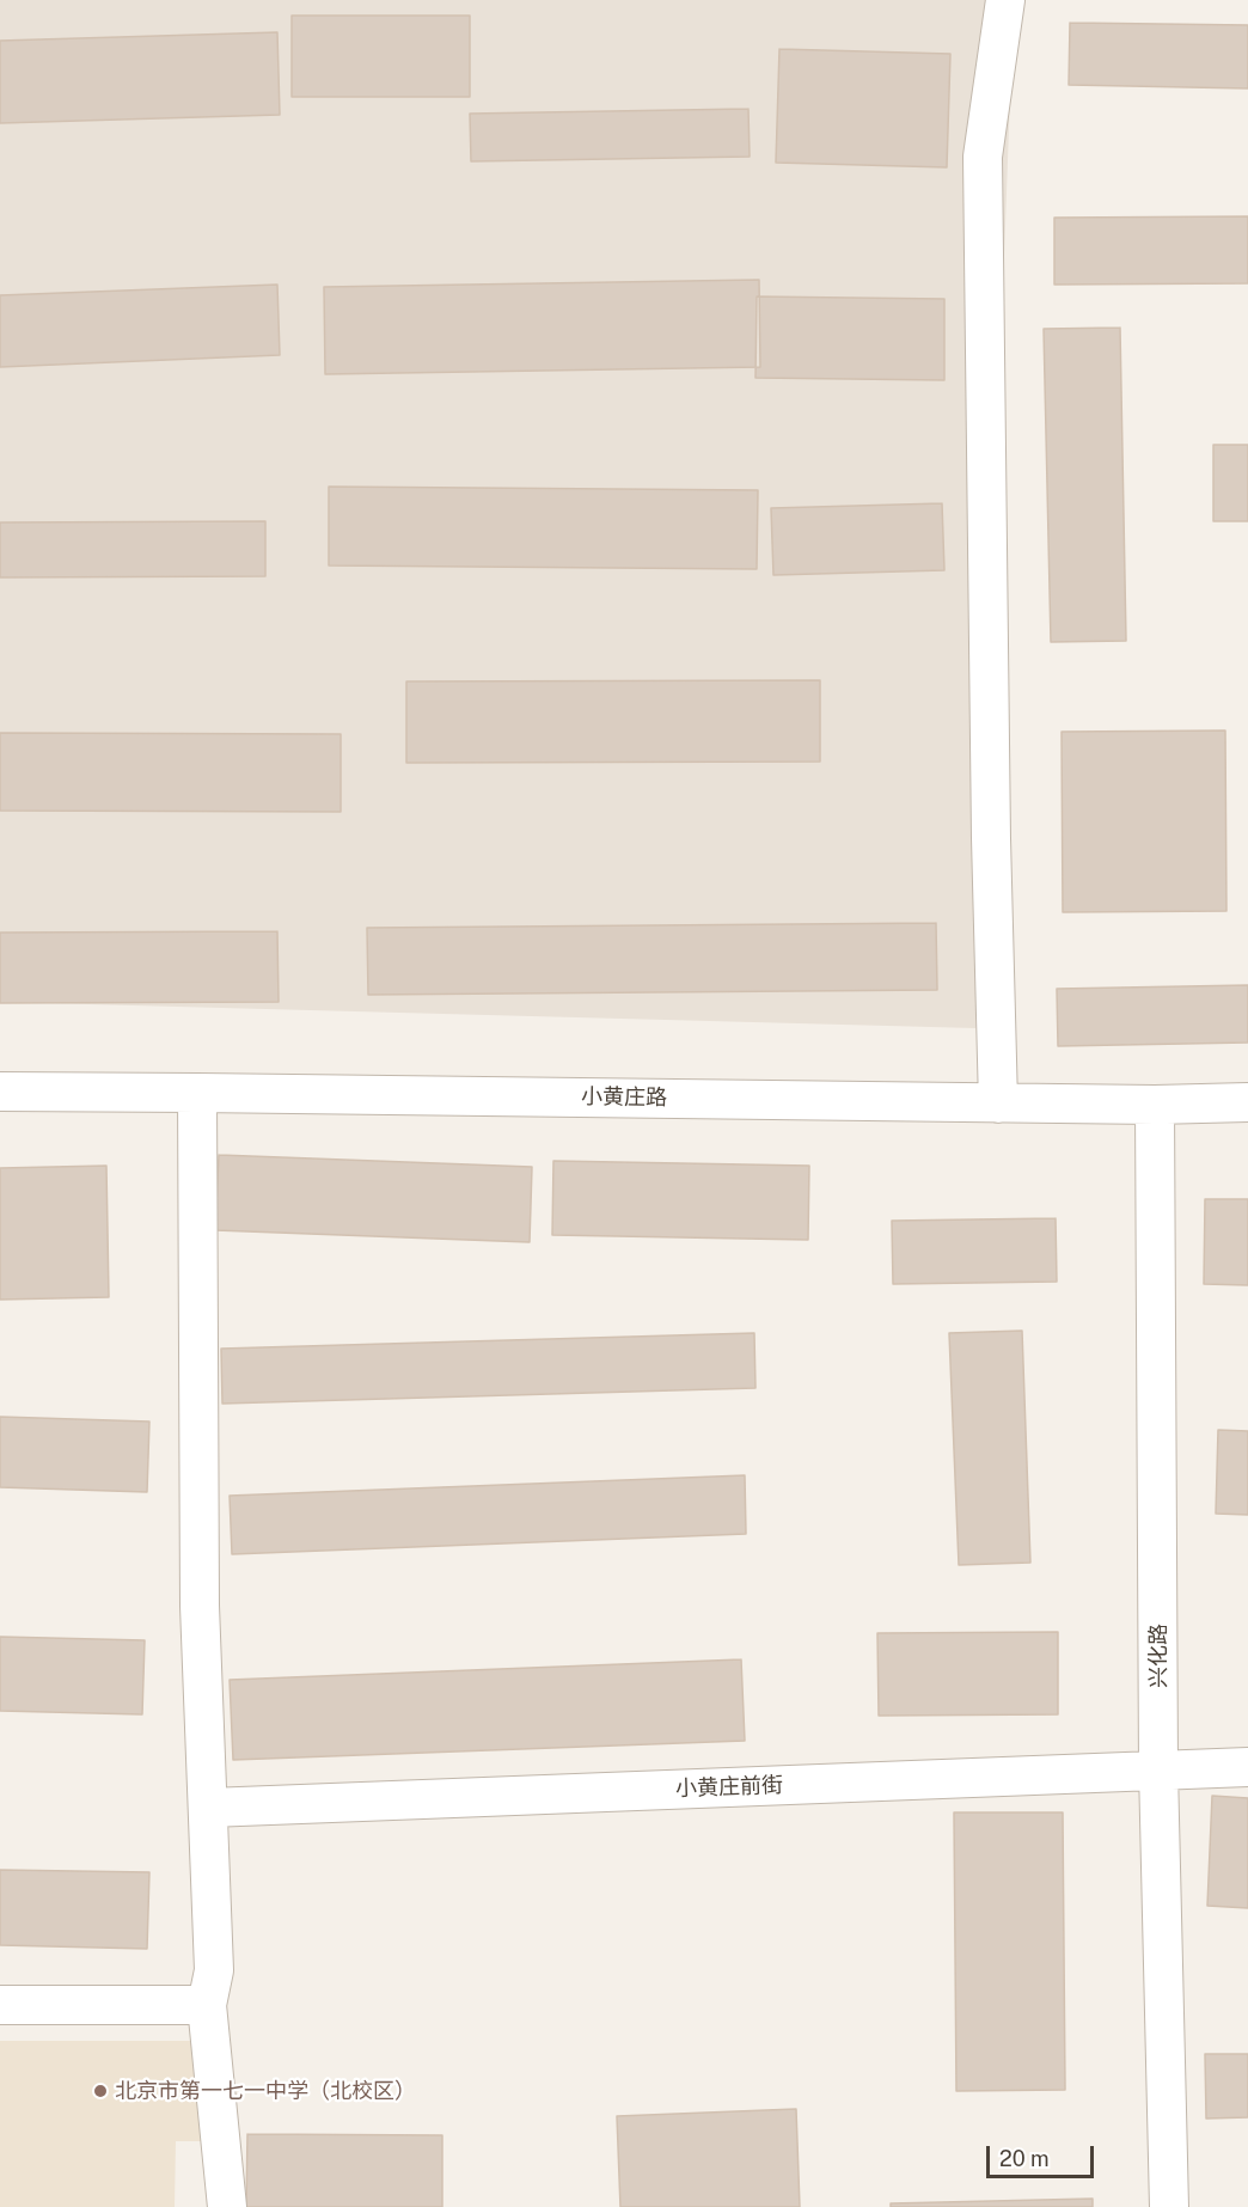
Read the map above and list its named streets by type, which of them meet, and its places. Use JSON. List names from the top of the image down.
{
  "streets": {
    "street": ["小黄庄路", "兴化路", "小黄庄前街"]
  },
  "crossings": [
    ["小黄庄路", "兴化路"],
    ["兴化路", "小黄庄前街"]
  ],
  "places": ["北京市第一七一中学（北校区）"],
  "scale_bar": "20 m"
}
